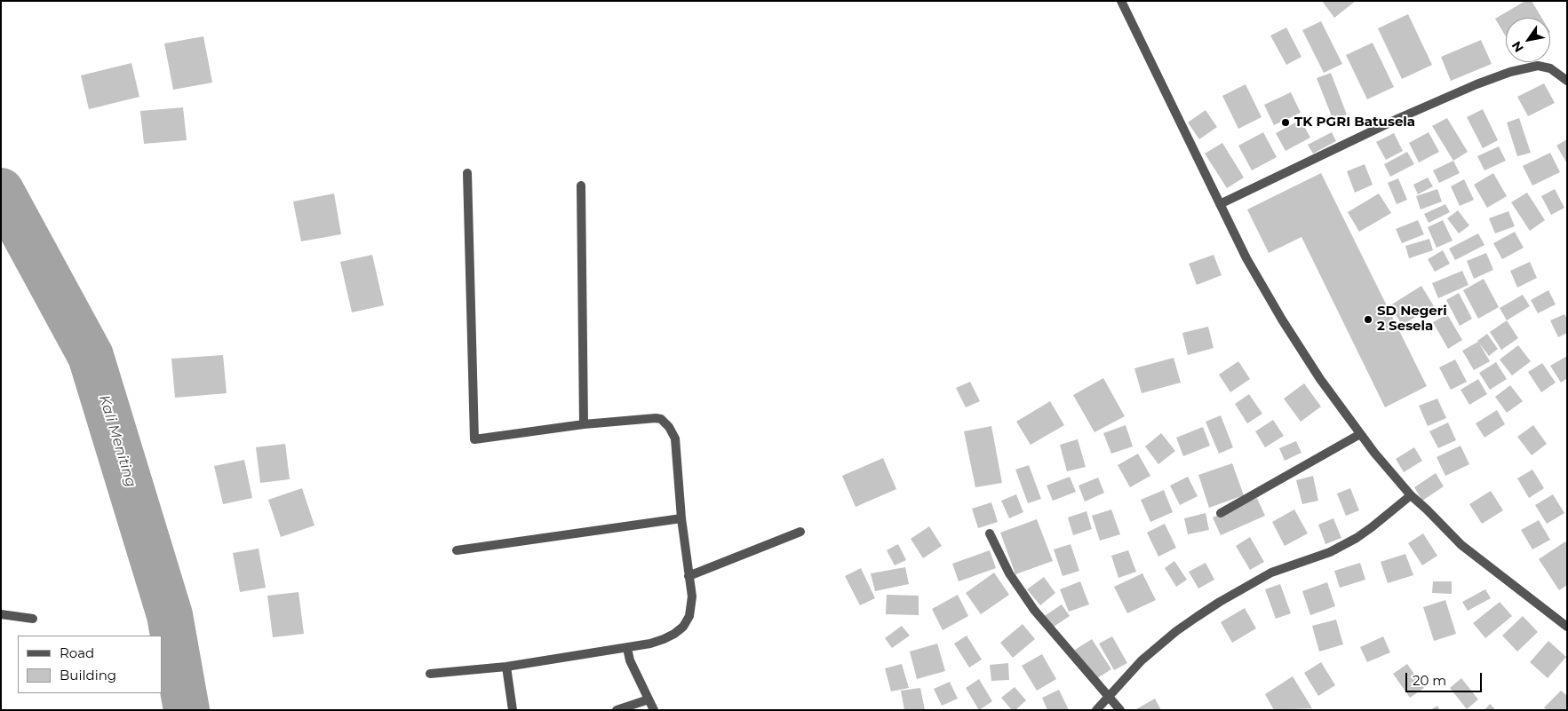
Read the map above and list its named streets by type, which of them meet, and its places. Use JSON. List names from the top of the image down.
{
  "water": ["Kali Meniting"],
  "places": ["TK PGRI Batusela", "SD Negeri 2 Sesela"],
  "legend": ["Road", "Building"],
  "scale_bar": "20 m",
  "north": "bottom left"
}
